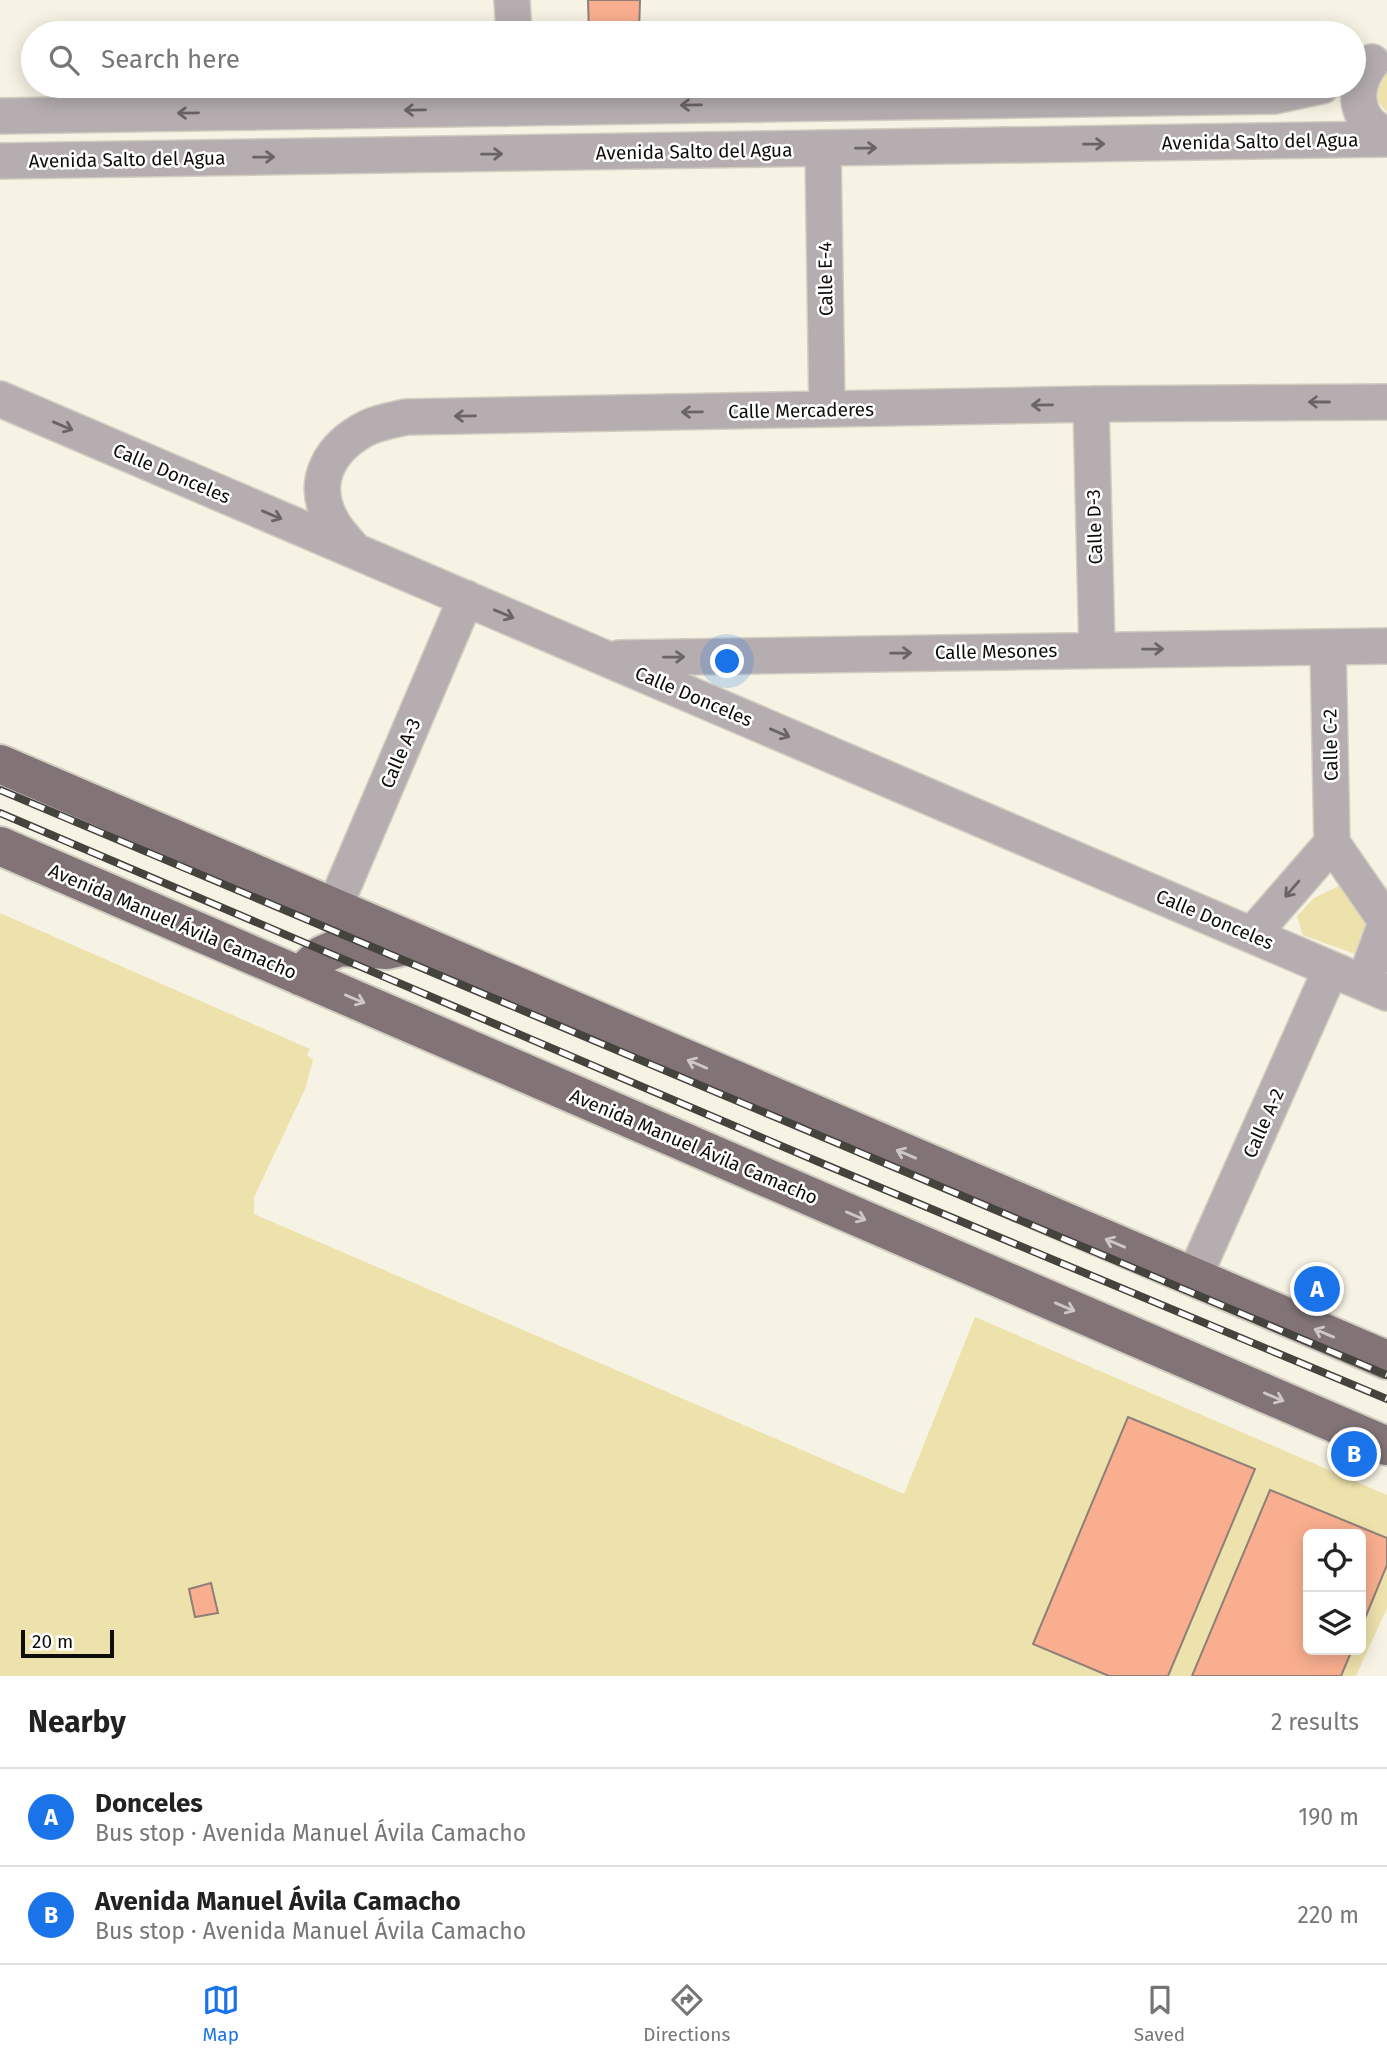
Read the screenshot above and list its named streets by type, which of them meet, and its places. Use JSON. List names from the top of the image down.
{
  "streets": {
    "main road": ["Avenida Manuel Ávila Camacho"],
    "street": [
      "Avenida Salto del Agua",
      "Calle E-4",
      "Calle Mercaderes",
      "Calle Donceles",
      "Calle D-3",
      "Calle Mesones",
      "Calle C-2",
      "Calle A-3",
      "Calle A-2"
    ]
  },
  "crossings": [
    ["Avenida Salto del Agua", "Calle E-4"],
    ["Calle E-4", "Calle Mercaderes"],
    ["Calle Mercaderes", "Calle Donceles"],
    ["Calle Mercaderes", "Calle D-3"],
    ["Calle Donceles", "Calle Mesones"],
    ["Calle Donceles", "Calle A-3"],
    ["Calle Donceles", "Calle A-2"],
    ["Calle D-3", "Calle Mesones"],
    ["Calle Mesones", "Calle C-2"]
  ],
  "one_way": ["Calle Donceles", "Calle Mesones"],
  "scale_bar": "20 m",
  "page": {
    "search": "Search here",
    "pins": ["A", "B"],
    "scale": "20 m",
    "heading": ["Nearby", "2 results"],
    "list": [
      {
        "mark": "A",
        "name": "Donceles",
        "note": "Bus stop · Avenida Manuel Ávila Camacho",
        "value": "190 m"
      },
      {
        "mark": "B",
        "name": "Avenida Manuel Ávila Camacho",
        "note": "Bus stop · Avenida Manuel Ávila Camacho",
        "value": "220 m"
      }
    ],
    "nav": ["Map", "Directions", "Saved"]
  }
}
